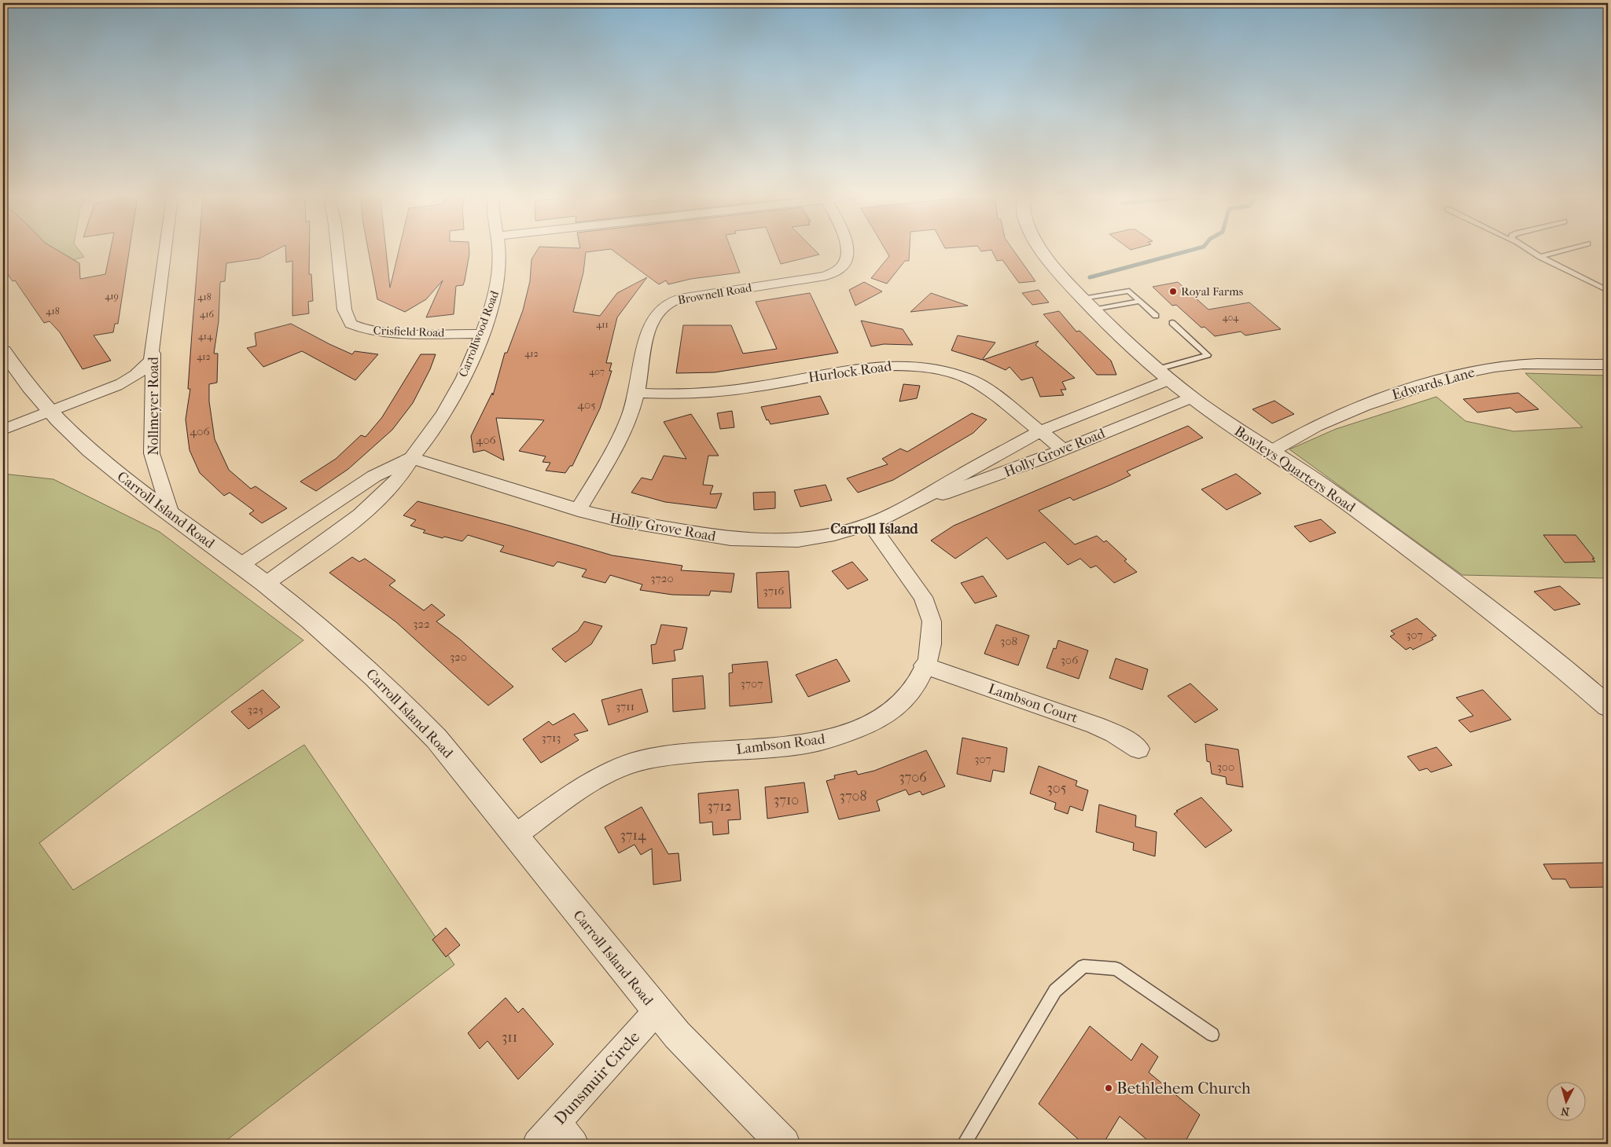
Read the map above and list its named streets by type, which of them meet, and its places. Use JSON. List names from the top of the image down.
{
  "streets": {
    "street": [
      "Brownell Road",
      "Crisfield Road",
      "Carrollwood Road",
      "Hurlock Road",
      "Edwards Lane",
      "Nollmeyer Road",
      "Holly Grove Road",
      "Bowleys Quarters Road",
      "Carroll Island Road",
      "Lambson Court",
      "Lambson Road",
      "Dunsmuir Circle"
    ]
  },
  "crossings": [
    ["Brownell Road", "Hurlock Road"],
    ["Brownell Road", "Holly Grove Road"],
    ["Crisfield Road", "Carrollwood Road"],
    ["Carrollwood Road", "Holly Grove Road"],
    ["Carrollwood Road", "Carroll Island Road"],
    ["Hurlock Road", "Holly Grove Road"],
    ["Edwards Lane", "Bowleys Quarters Road"],
    ["Nollmeyer Road", "Carroll Island Road"],
    ["Holly Grove Road", "Bowleys Quarters Road"],
    ["Holly Grove Road", "Lambson Road"],
    ["Carroll Island Road", "Lambson Road"],
    ["Carroll Island Road", "Dunsmuir Circle"],
    ["Lambson Court", "Lambson Road"]
  ],
  "districts": ["Carroll Island"],
  "places": ["Royal Farms", "Bethlehem Church"],
  "house_numbers": [
    "419",
    "418",
    "418",
    "416",
    "404",
    "411",
    "414",
    "412",
    "412",
    "407",
    "405",
    "406",
    "406",
    "3720",
    "3716",
    "322",
    "307",
    "308",
    "320",
    "306",
    "3707",
    "3711",
    "325",
    "3713",
    "307",
    "300",
    "3706",
    "305",
    "3708",
    "3710",
    "3712",
    "3714",
    "311"
  ],
  "north": "bottom"
}
